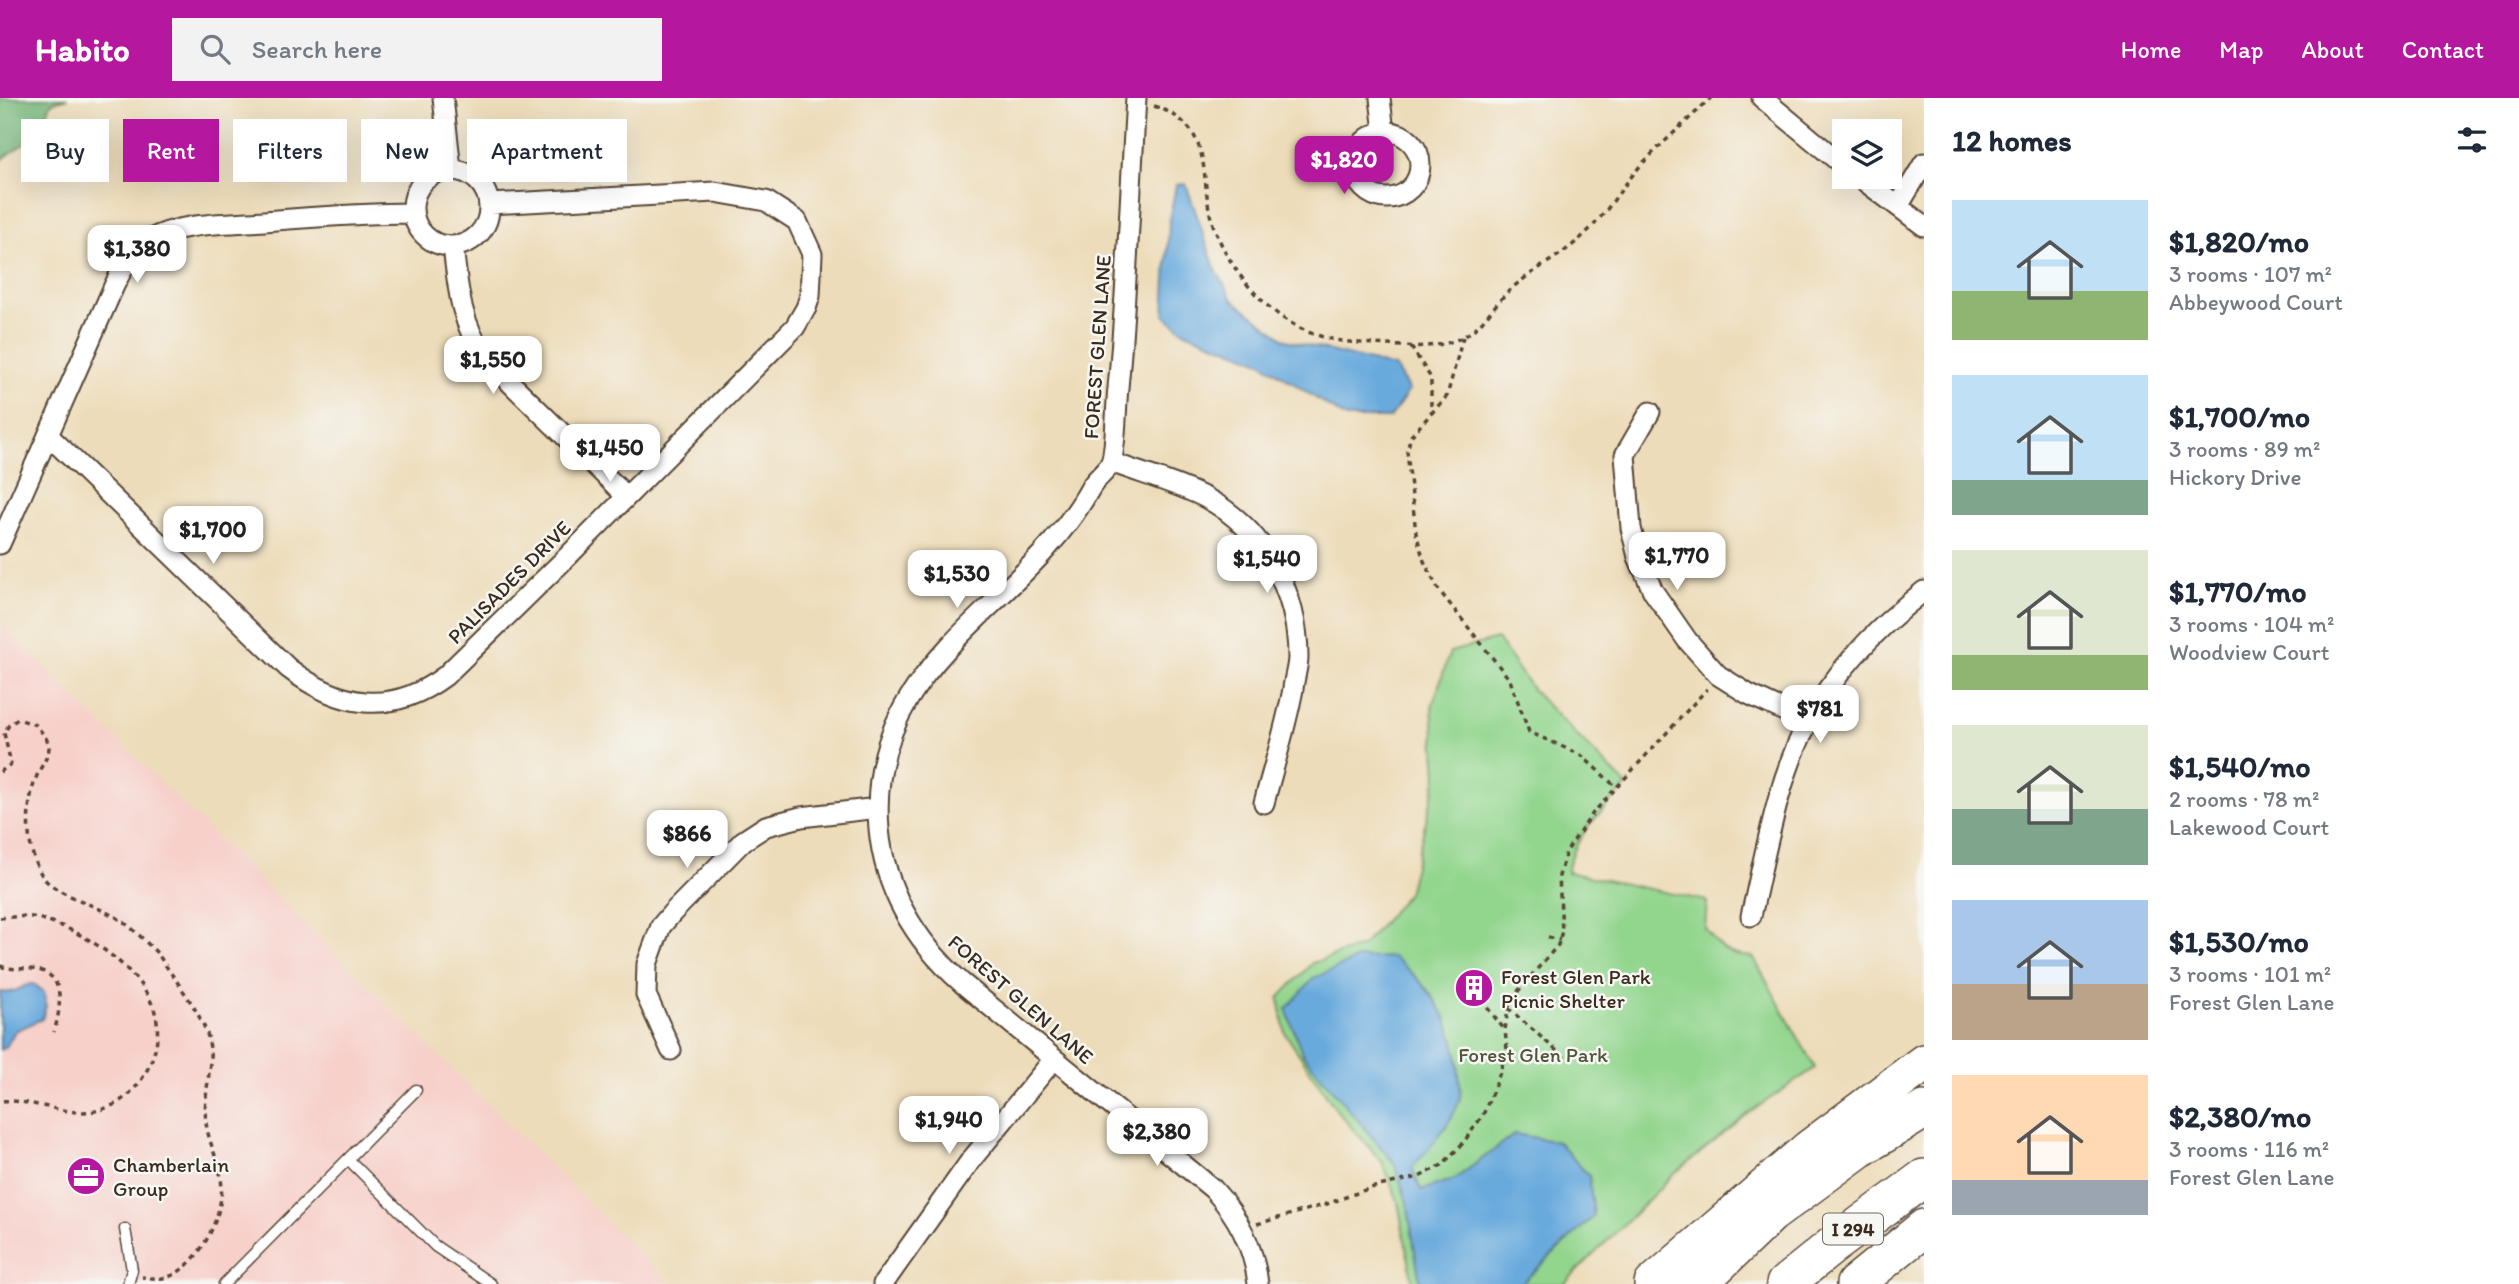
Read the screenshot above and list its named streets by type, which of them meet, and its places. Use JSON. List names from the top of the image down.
{
  "streets": {
    "highway": ["I 294"],
    "street": ["FOREST GLEN LANE", "PALISADES DRIVE"]
  },
  "parks": ["Forest Glen Park"],
  "places": {
    "building": ["Forest Glen Park Picnic Shelter"],
    "office": ["Chamberlain Group"]
  },
  "page": {
    "header": "Habito",
    "search": "Search here",
    "nav": [
      "Home",
      "Map",
      "About",
      "Contact"
    ],
    "heading": "12 homes",
    "chip": [
      "Buy",
      "Rent",
      "Filters",
      "New",
      "Apartment"
    ],
    "price": [
      "$1,820",
      "$1,380",
      "$1,550",
      "$1,450",
      "$1,700",
      "$1,770",
      "$1,540",
      "$1,530",
      "$781",
      "$866",
      "$1,940",
      "$2,380"
    ],
    "list": [
      {
        "name": "$1,820/mo",
        "note": "3 rooms · 107 m² · Abbeywood Court"
      },
      {
        "name": "$1,700/mo",
        "note": "3 rooms · 89 m² · Hickory Drive"
      },
      {
        "name": "$1,770/mo",
        "note": "3 rooms · 104 m² · Woodview Court"
      },
      {
        "name": "$1,540/mo",
        "note": "2 rooms · 78 m² · Lakewood Court"
      },
      {
        "name": "$1,530/mo",
        "note": "3 rooms · 101 m² · Forest Glen Lane"
      },
      {
        "name": "$2,380/mo",
        "note": "3 rooms · 116 m² · Forest Glen Lane"
      }
    ]
  }
}
